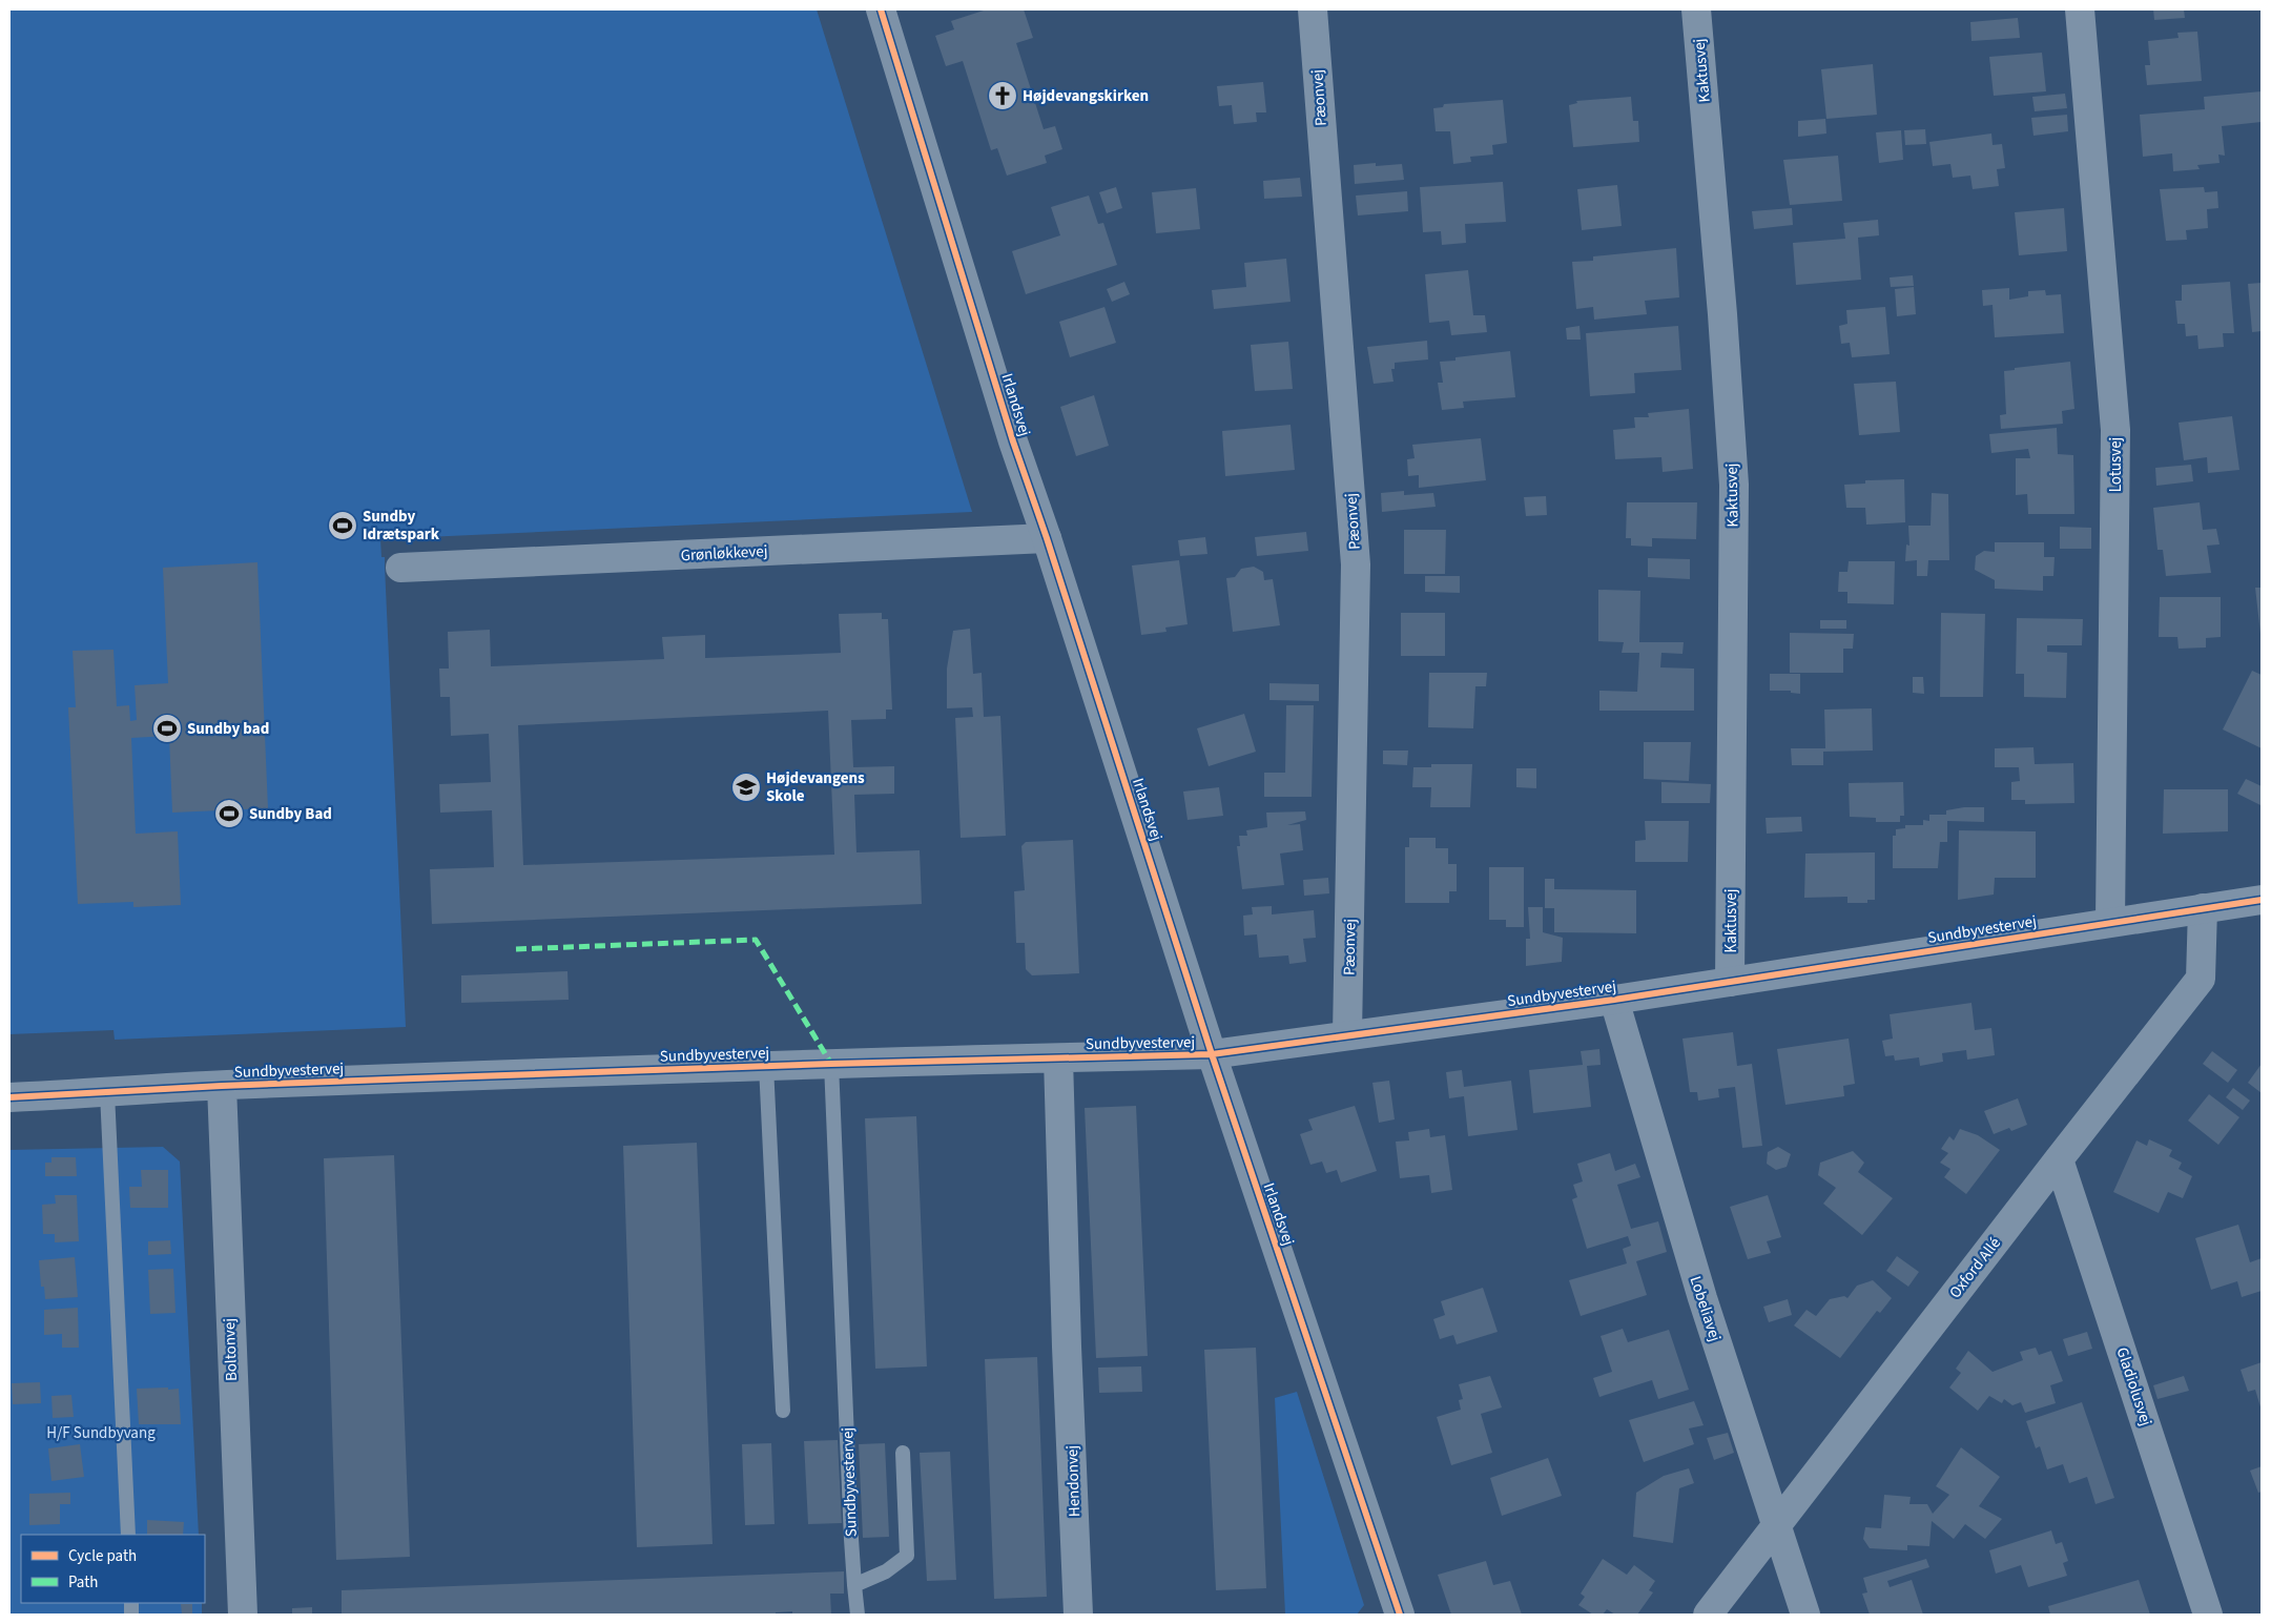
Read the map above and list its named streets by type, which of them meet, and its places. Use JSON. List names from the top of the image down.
{
  "streets": {
    "street": [
      "Kaktusvej",
      "Pæonvej",
      "Irlandsvej",
      "Lotusvej",
      "Grønløkkevej",
      "Sundbyvestervej",
      "Oxford Allé",
      "Lobeliavej",
      "Boltonvej",
      "Gladiolusvej",
      "Hendonvej"
    ]
  },
  "crossings": [
    ["Kaktusvej", "Sundbyvestervej"],
    ["Pæonvej", "Sundbyvestervej"],
    ["Irlandsvej", "Grønløkkevej"],
    ["Irlandsvej", "Sundbyvestervej"],
    ["Lotusvej", "Sundbyvestervej"],
    ["Sundbyvestervej", "Oxford Allé"],
    ["Sundbyvestervej", "Lobeliavej"],
    ["Sundbyvestervej", "Boltonvej"],
    ["Sundbyvestervej", "Hendonvej"],
    ["Oxford Allé", "Lobeliavej"],
    ["Oxford Allé", "Gladiolusvej"]
  ],
  "parks": ["H/F Sundbyvang"],
  "places": {
    "church": ["Højdevangskirken"],
    "sports": ["Sundby Idrætspark", "Sundby bad", "Sundby Bad"],
    "school or university": ["Højdevangens Skole"]
  },
  "legend": ["Cycle path", "Path"]
}
